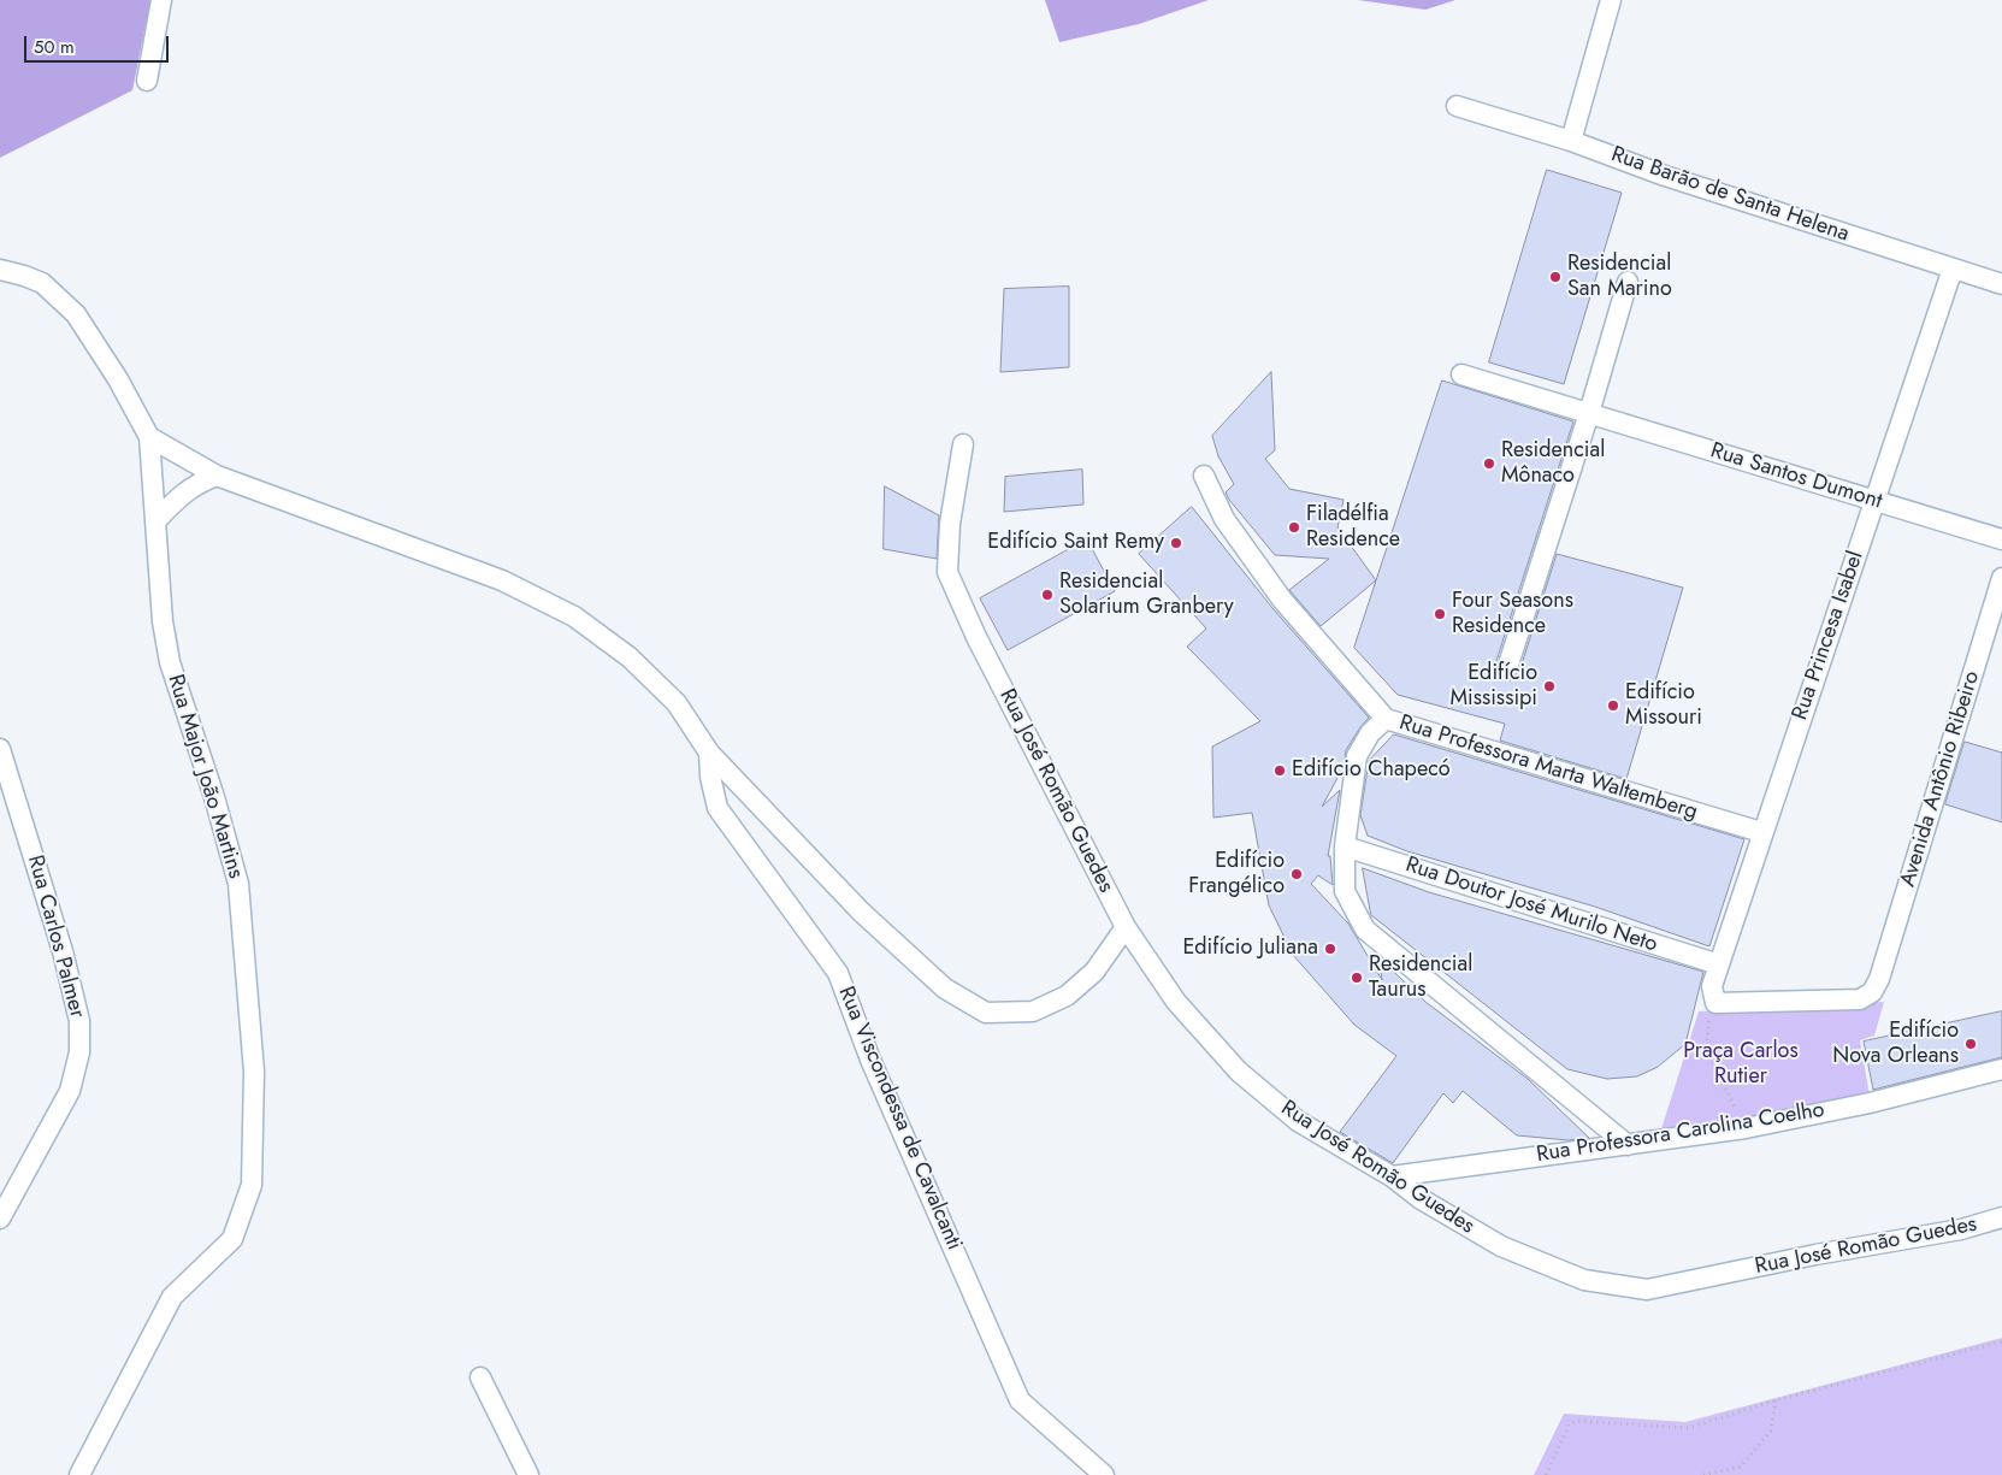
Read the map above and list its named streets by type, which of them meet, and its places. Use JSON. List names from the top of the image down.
{
  "streets": {
    "street": [
      "Rua Barão de Santa Helena",
      "Rua Santos Dumont",
      "Rua Princesa Isabel",
      "Rua Professora Marta Waltemberg",
      "Rua Major João Martins",
      "Avenida Antônio Ribeiro",
      "Rua José Romão Guedes",
      "Rua Doutor José Murilo Neto",
      "Rua Carlos Palmer",
      "Rua Viscondessa de Cavalcanti",
      "Rua Professora Carolina Coelho"
    ]
  },
  "crossings": [
    ["Rua Barão de Santa Helena", "Rua Princesa Isabel"],
    ["Rua Santos Dumont", "Rua Princesa Isabel"],
    ["Rua Princesa Isabel", "Rua Professora Marta Waltemberg"],
    ["Rua Princesa Isabel", "Avenida Antônio Ribeiro"],
    ["Rua Princesa Isabel", "Rua Doutor José Murilo Neto"],
    ["Rua José Romão Guedes", "Rua Professora Carolina Coelho"]
  ],
  "parks": ["Praça Carlos Rutier"],
  "places": [
    "Residencial San Marino",
    "Residencial Mônaco",
    "Filadélfia Residence",
    "Edifício Saint Remy",
    "Residencial Solarium Granbery",
    "Four Seasons Residence",
    "Edifício Mississipi",
    "Edifício Missouri",
    "Edifício Chapecó",
    "Edifício Frangélico",
    "Edifício Juliana",
    "Residencial Taurus",
    "Edifício Nova Orleans"
  ],
  "scale_bar": "50 m"
}
